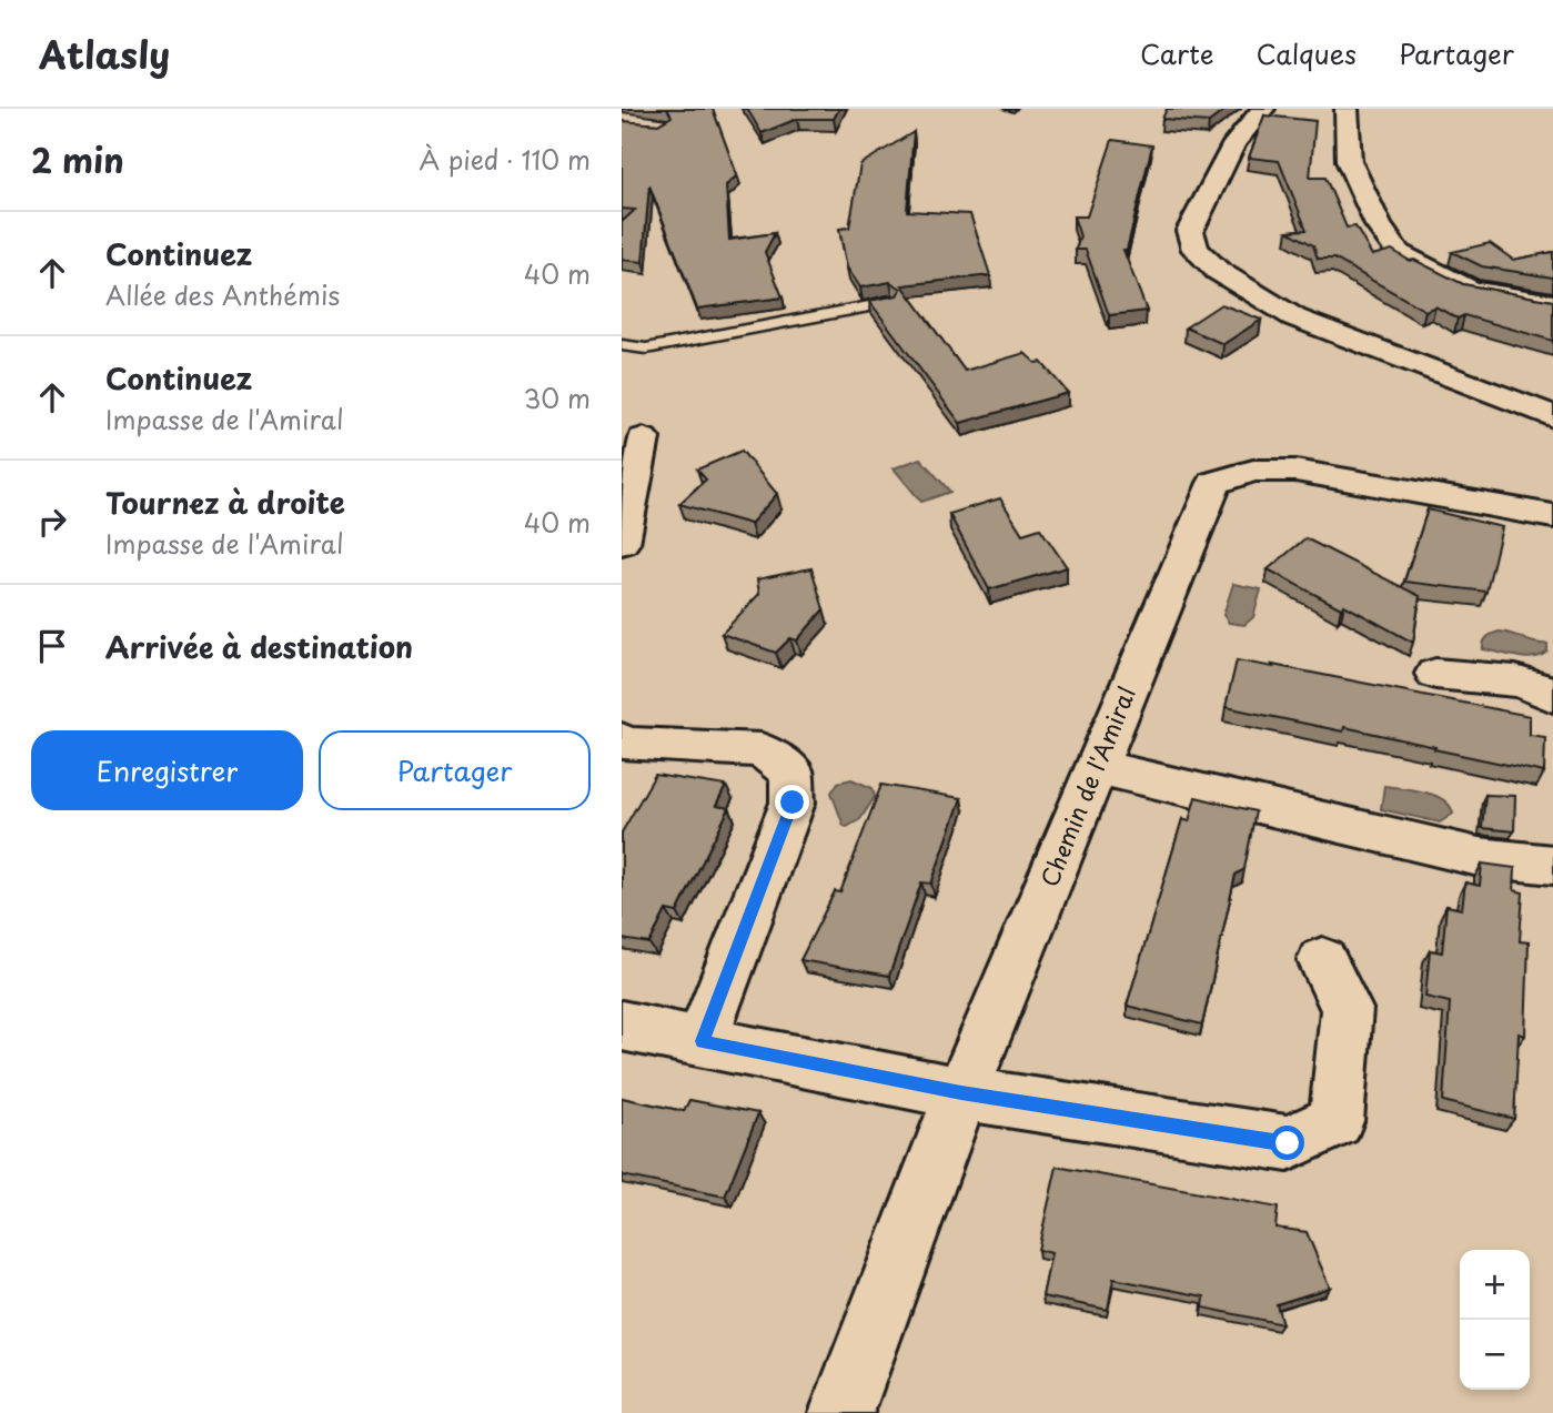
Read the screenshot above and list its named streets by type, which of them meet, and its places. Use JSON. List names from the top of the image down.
{
  "streets": {
    "street": ["Chemin de l'Amiral"]
  },
  "page": {
    "header": "Atlasly",
    "nav": ["Carte", "Calques", "Partager"],
    "heading": ["2 min", "À pied · 110 m"],
    "list": [
      ["Continuez", "Allée des Anthémis", "40 m"],
      ["Continuez", "Impasse de l'Amiral", "30 m"],
      ["Tournez à droite", "Impasse de l'Amiral", "40 m"],
      "Arrivée à destination"
    ],
    "buttons": ["Enregistrer", "Partager"],
    "map_buttons": ["+", "−"]
  }
}
